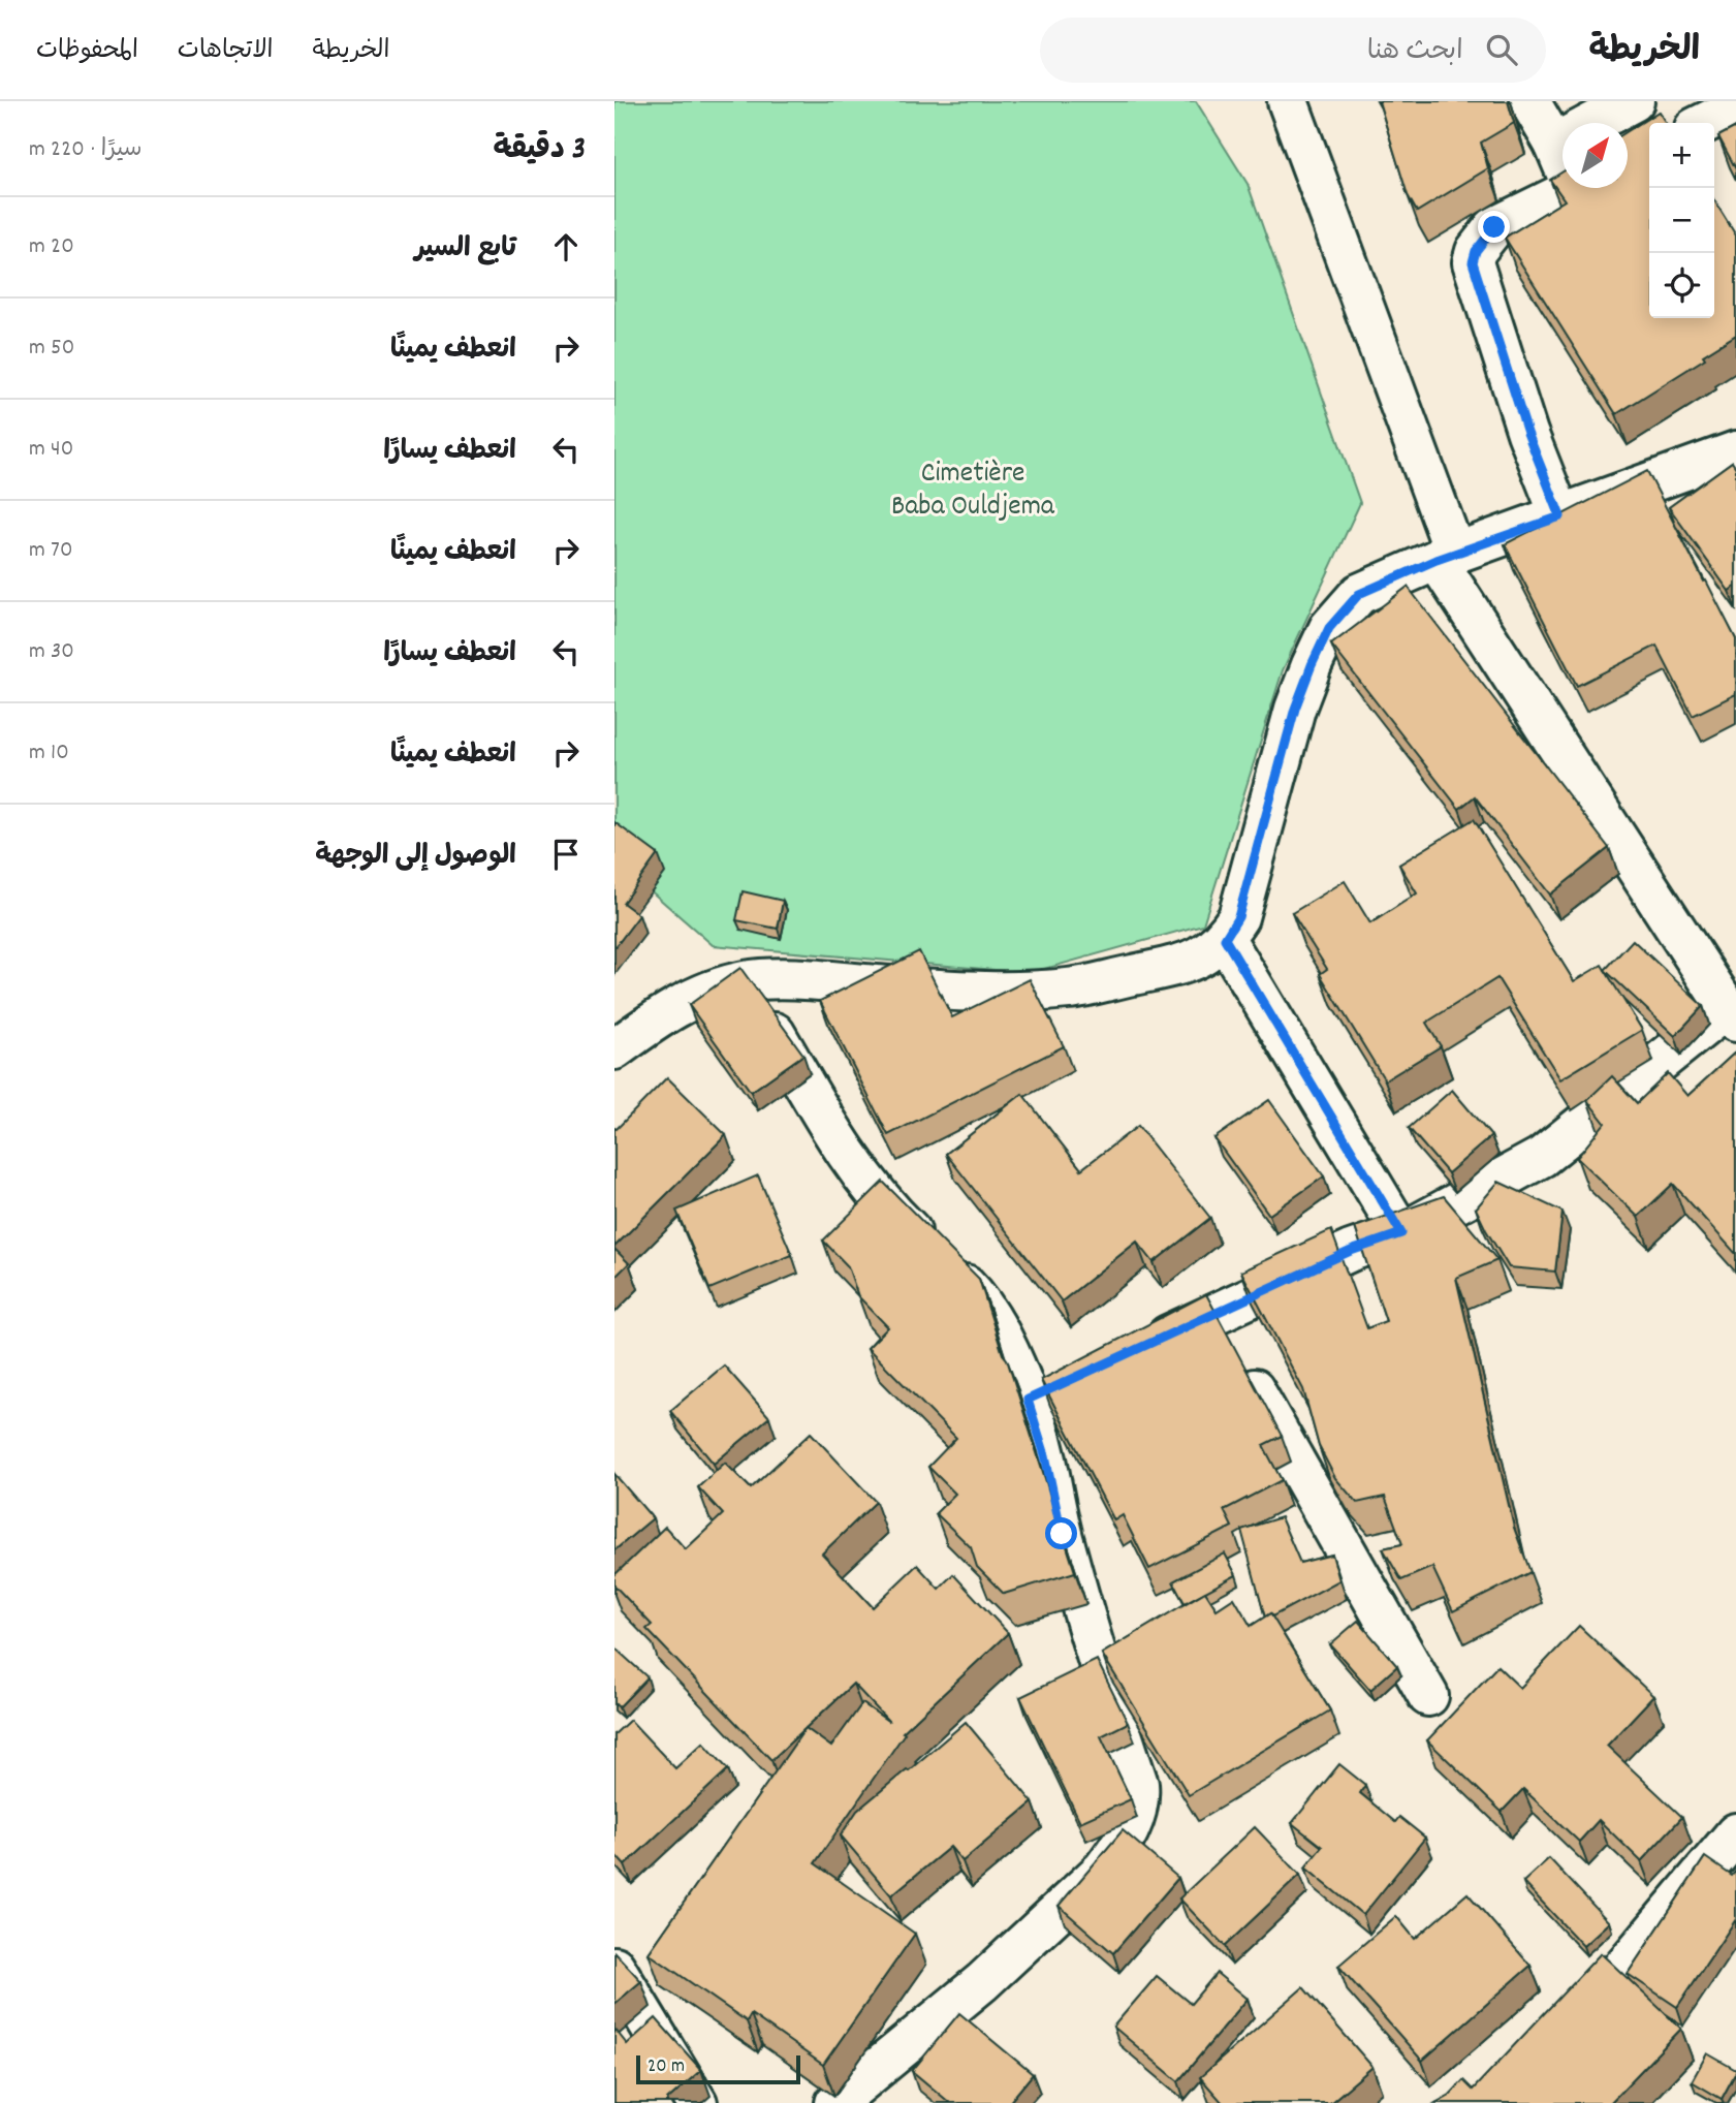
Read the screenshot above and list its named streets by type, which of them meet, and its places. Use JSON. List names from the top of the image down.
{
  "parks": ["Cimetière Baba Ouldjema"],
  "scale_bar": "20 m",
  "north": "top right",
  "page": {
    "header": "الخريطة",
    "search": "ابحث هنا",
    "nav": ["الخريطة", "الاتجاهات", "المحفوظات"],
    "heading": ["3 دقيقة", "سيرًا · 220 m"],
    "map_buttons": ["+", "−"],
    "list": [
      ["تابع السير", "20 m"],
      ["انعطف يمينًا", "50 m"],
      ["انعطف يسارًا", "40 m"],
      ["انعطف يمينًا", "70 m"],
      ["انعطف يسارًا", "30 m"],
      ["انعطف يمينًا", "10 m"],
      "الوصول إلى الوجهة"
    ],
    "scale": "20 m"
  }
}
